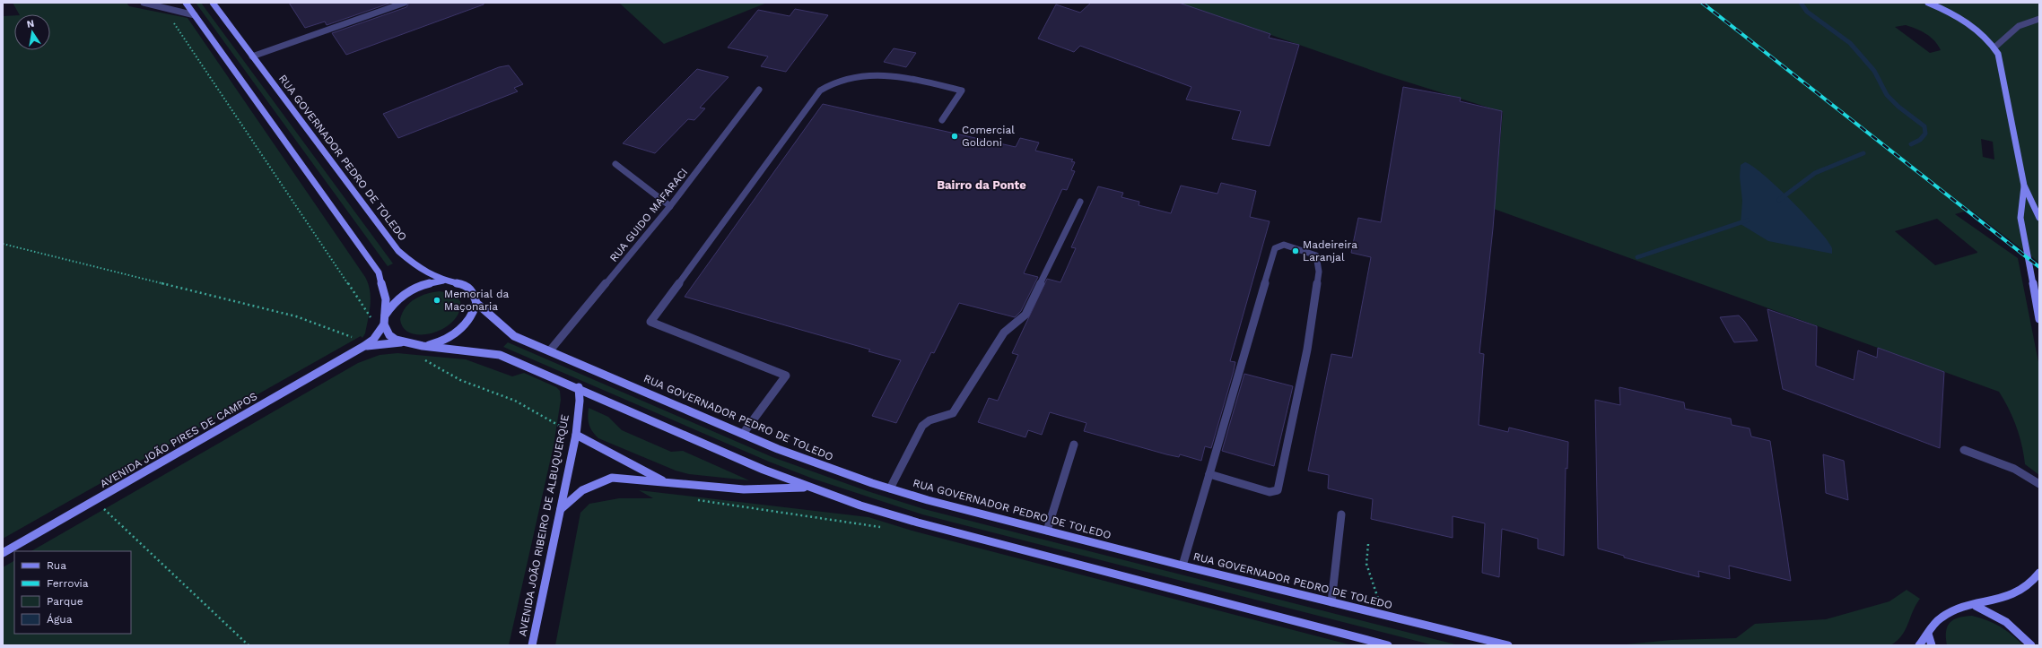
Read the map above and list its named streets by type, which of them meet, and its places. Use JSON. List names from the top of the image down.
{
  "streets": {
    "main road": ["RUA GOVERNADOR PEDRO DE TOLEDO", "AVENIDA JOÃO PIRES DE CAMPOS", "AVENIDA JOÃO RIBEIRO DE ALBUQUERQUE"],
    "street": ["RUA GUIDO MAFARACI"]
  },
  "crossings": [
    ["RUA GOVERNADOR PEDRO DE TOLEDO", "RUA GUIDO MAFARACI"],
    ["RUA GOVERNADOR PEDRO DE TOLEDO", "AVENIDA JOÃO PIRES DE CAMPOS"]
  ],
  "districts": ["Bairro da Ponte"],
  "places": ["Comercial Goldoni", "Madeireira Laranjal", "Memorial da Maçonaria"],
  "legend": [
    "Rua",
    "Ferrovia",
    "Parque",
    "Água"
  ],
  "north": "top"
}
